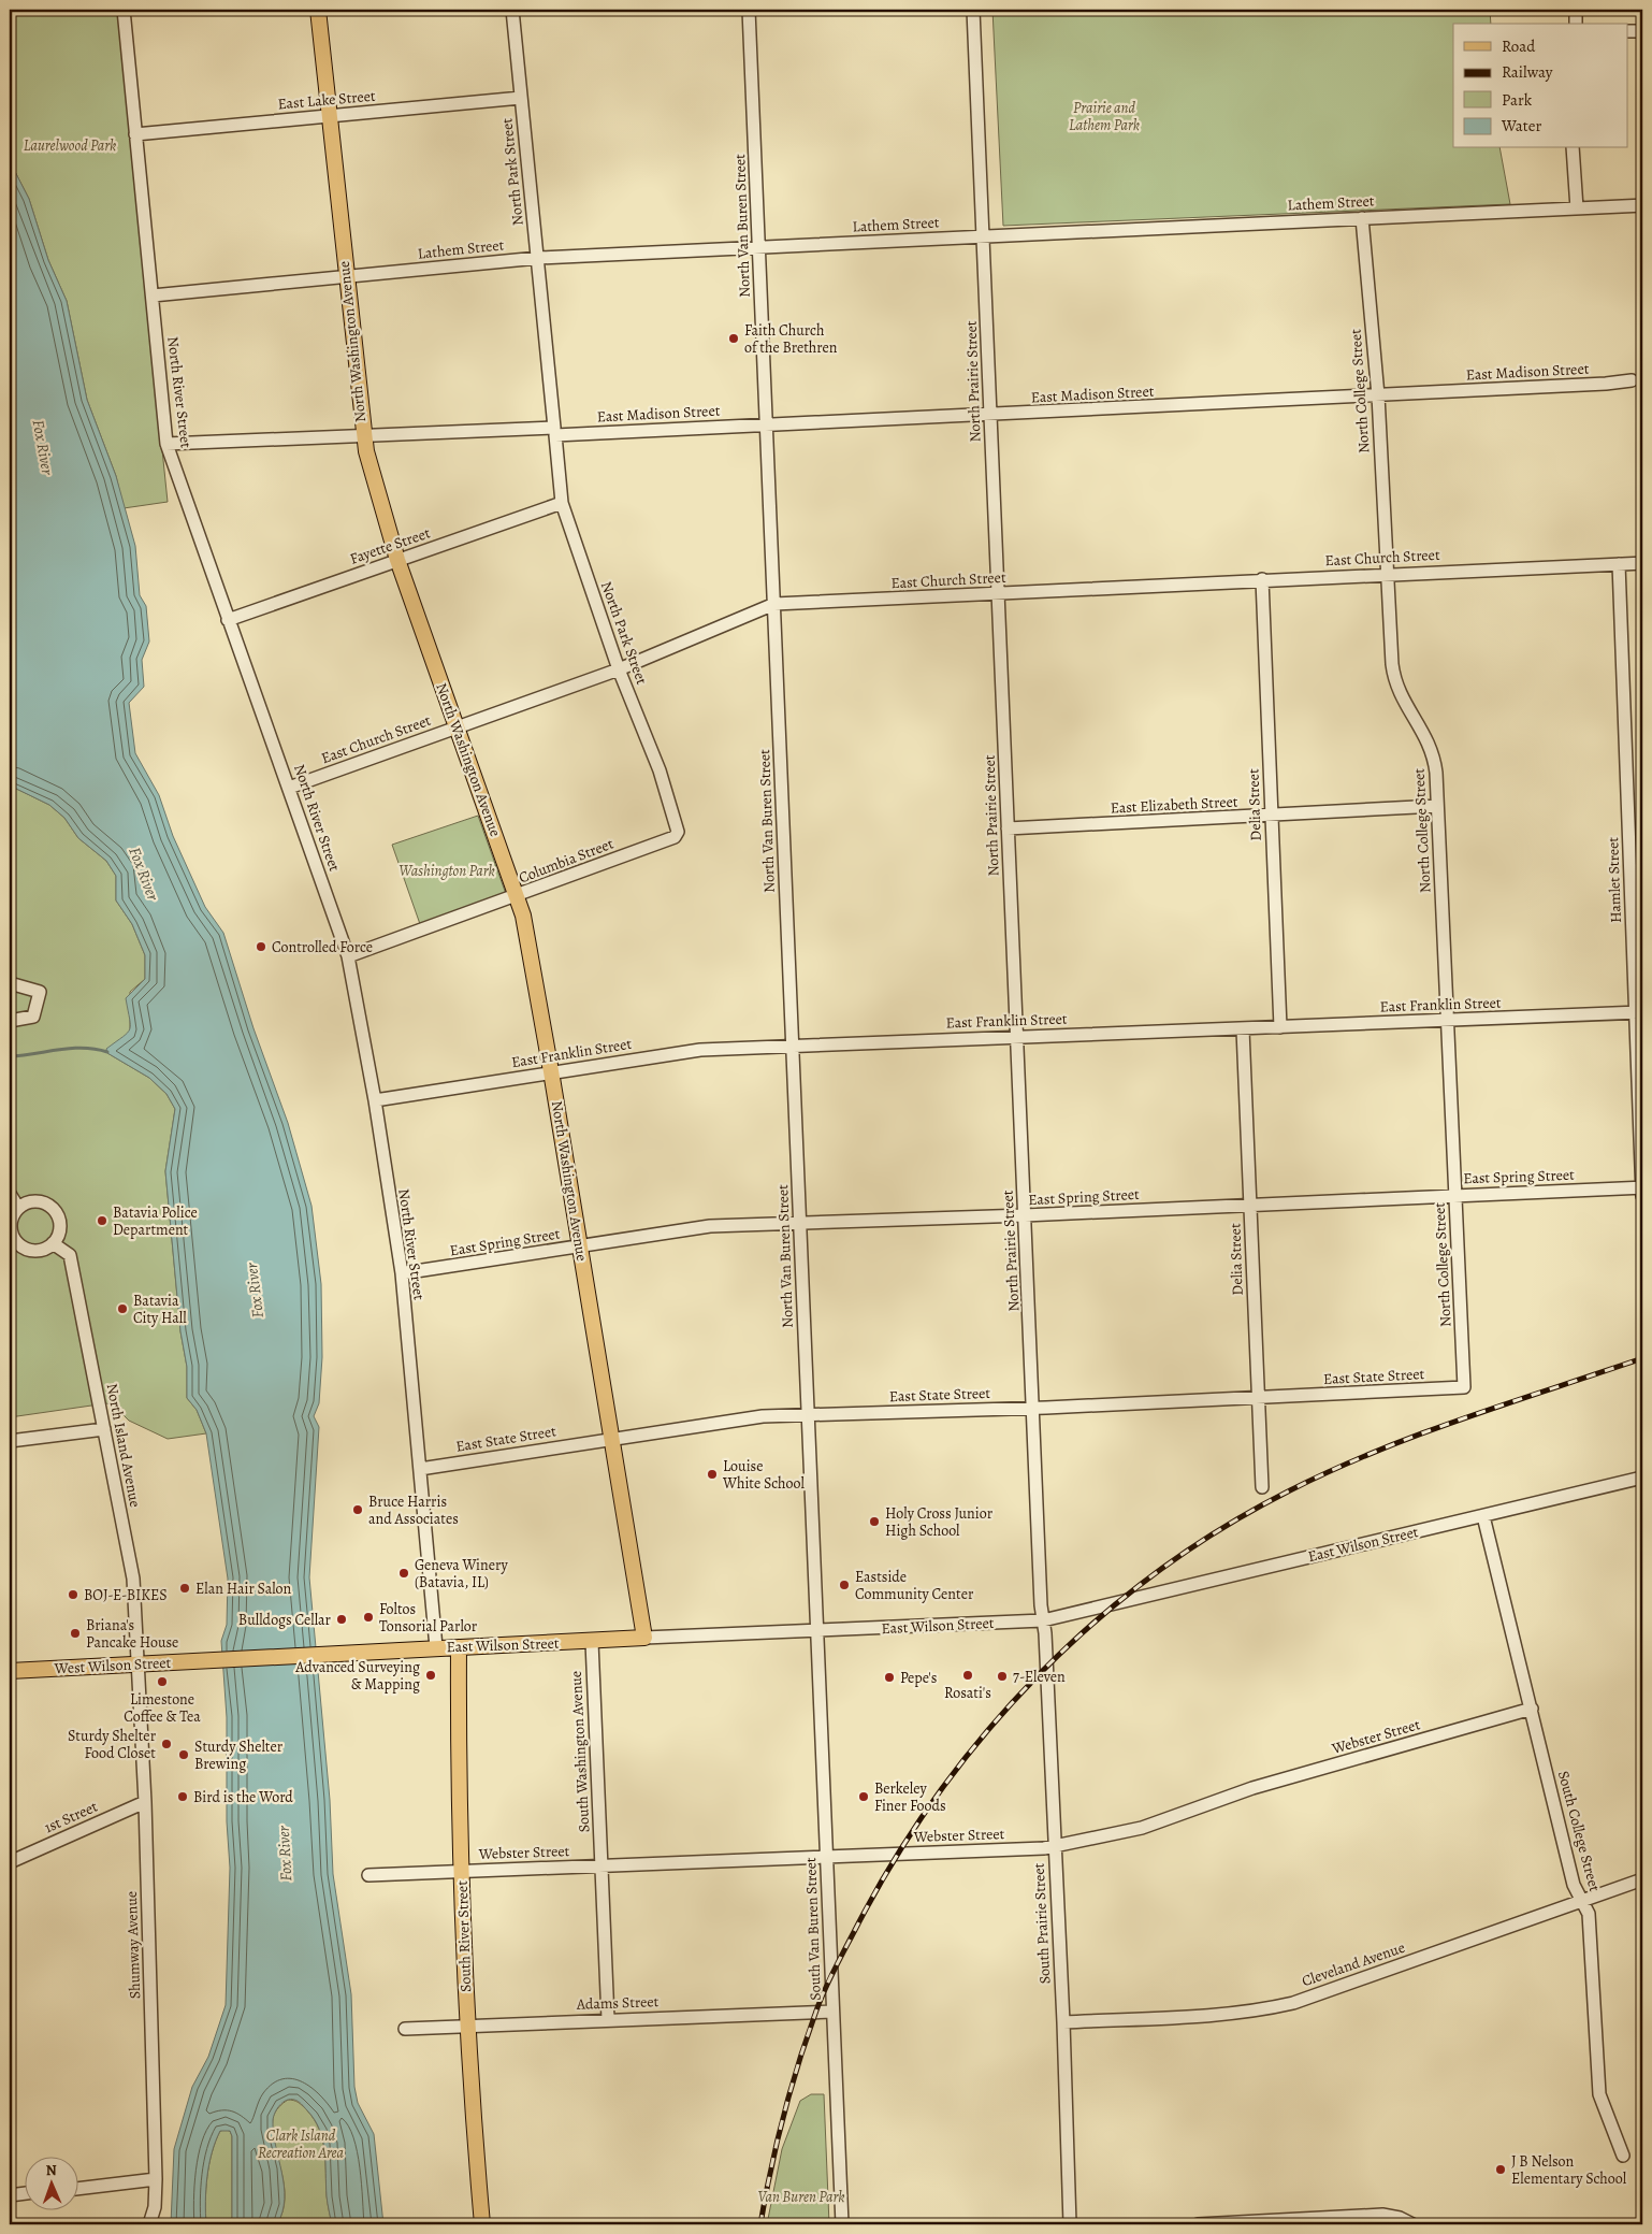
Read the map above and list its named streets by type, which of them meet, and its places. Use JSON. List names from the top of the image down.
{
  "streets": {
    "main road": [
      "North Washington Avenue",
      "East Wilson Street",
      "West Wilson Street",
      "South River Street"
    ],
    "street": [
      "East Lake Street",
      "North Park Street",
      "Lathem Street",
      "North Van Buren Street",
      "East Madison Street",
      "North Prairie Street",
      "North College Street",
      "North River Street",
      "Fayette Street",
      "East Church Street",
      "East Elizabeth Street",
      "Delia Street",
      "Columbia Street",
      "Hamlet Street",
      "East Franklin Street",
      "East Spring Street",
      "East State Street",
      "North Island Avenue",
      "Webster Street",
      "South Washington Avenue",
      "1st Street",
      "South College Street",
      "South Prairie Street",
      "South Van Buren Street",
      "Shumway Avenue",
      "Cleveland Avenue",
      "Adams Street"
    ]
  },
  "crossings": [
    ["East Lake Street", "North Park Street"],
    ["East Lake Street", "North Washington Avenue"],
    ["East Lake Street", "North River Street"],
    ["North Park Street", "Lathem Street"],
    ["North Park Street", "East Madison Street"],
    ["North Park Street", "Fayette Street"],
    ["North Park Street", "East Church Street"],
    ["North Park Street", "Columbia Street"],
    ["Lathem Street", "North Van Buren Street"],
    ["Lathem Street", "North Washington Avenue"],
    ["Lathem Street", "North Prairie Street"],
    ["Lathem Street", "North College Street"],
    ["Lathem Street", "North River Street"],
    ["North Van Buren Street", "East Madison Street"],
    ["North Van Buren Street", "East Church Street"],
    ["North Van Buren Street", "East Franklin Street"],
    ["North Van Buren Street", "East Spring Street"],
    ["North Van Buren Street", "East State Street"],
    ["North Van Buren Street", "East Wilson Street"],
    ["North Van Buren Street", "South Van Buren Street"],
    ["North Washington Avenue", "East Madison Street"],
    ["North Washington Avenue", "Fayette Street"],
    ["North Washington Avenue", "East Church Street"],
    ["North Washington Avenue", "Columbia Street"],
    ["North Washington Avenue", "East Franklin Street"],
    ["North Washington Avenue", "East Spring Street"],
    ["North Washington Avenue", "East State Street"],
    ["North Washington Avenue", "East Wilson Street"],
    ["East Madison Street", "North Prairie Street"],
    ["East Madison Street", "North College Street"],
    ["East Madison Street", "North River Street"],
    ["North Prairie Street", "East Church Street"],
    ["North Prairie Street", "East Elizabeth Street"],
    ["North Prairie Street", "East Franklin Street"],
    ["North Prairie Street", "East Spring Street"],
    ["North Prairie Street", "East State Street"],
    ["North Prairie Street", "East Wilson Street"],
    ["North Prairie Street", "South Prairie Street"],
    ["North College Street", "East Church Street"],
    ["North College Street", "East Elizabeth Street"],
    ["North College Street", "East Franklin Street"],
    ["North College Street", "East Spring Street"],
    ["North College Street", "East State Street"],
    ["North River Street", "Fayette Street"],
    ["North River Street", "East Church Street"],
    ["North River Street", "Columbia Street"],
    ["North River Street", "East Franklin Street"],
    ["North River Street", "East Spring Street"],
    ["North River Street", "East State Street"],
    ["North River Street", "East Wilson Street"],
    ["East Church Street", "Delia Street"],
    ["East Church Street", "Hamlet Street"],
    ["East Elizabeth Street", "Delia Street"],
    ["Delia Street", "East Franklin Street"],
    ["Delia Street", "East Spring Street"],
    ["Delia Street", "East State Street"],
    ["Hamlet Street", "East Franklin Street"],
    ["Hamlet Street", "East Spring Street"],
    ["North Island Avenue", "West Wilson Street"],
    ["North Island Avenue", "Shumway Avenue"],
    ["East Wilson Street", "West Wilson Street"],
    ["East Wilson Street", "South Washington Avenue"],
    ["East Wilson Street", "South College Street"],
    ["East Wilson Street", "South Prairie Street"],
    ["East Wilson Street", "South Van Buren Street"],
    ["East Wilson Street", "South River Street"],
    ["West Wilson Street", "Shumway Avenue"],
    ["Webster Street", "South Washington Avenue"],
    ["Webster Street", "South College Street"],
    ["Webster Street", "South Prairie Street"],
    ["Webster Street", "South Van Buren Street"],
    ["Webster Street", "South River Street"],
    ["South Washington Avenue", "Adams Street"],
    ["1st Street", "Shumway Avenue"],
    ["South College Street", "Cleveland Avenue"],
    ["South Prairie Street", "Cleveland Avenue"],
    ["South Van Buren Street", "Adams Street"],
    ["South River Street", "Adams Street"]
  ],
  "water": ["Fox River"],
  "parks": [
    "Prairie and Lathem Park",
    "Laurelwood Park",
    "Washington Park",
    "Clark Island Recreation Area",
    "Van Buren Park"
  ],
  "places": [
    "Faith Church of the Brethren",
    "Controlled Force",
    "Batavia Police Department",
    "Batavia City Hall",
    "Louise White School",
    "Bruce Harris and Associates",
    "Holy Cross Junior High School",
    "Geneva Winery (Batavia, IL)",
    "Eastside Community Center",
    "Elan Hair Salon",
    "BOJ-E-BIKES",
    "Foltos Tonsorial Parlor",
    "Bulldogs Cellar",
    "Briana's Pancake House",
    "Advanced Surveying & Mapping",
    "Rosati's",
    "7-Eleven",
    "Pepe's",
    "Limestone Coffee & Tea",
    "Sturdy Shelter Food Closet",
    "Sturdy Shelter Brewing",
    "Bird is the Word",
    "Berkeley Finer Foods",
    "J B Nelson Elementary School"
  ],
  "legend": [
    "Road",
    "Railway",
    "Park",
    "Water"
  ],
  "north": "top"
}
